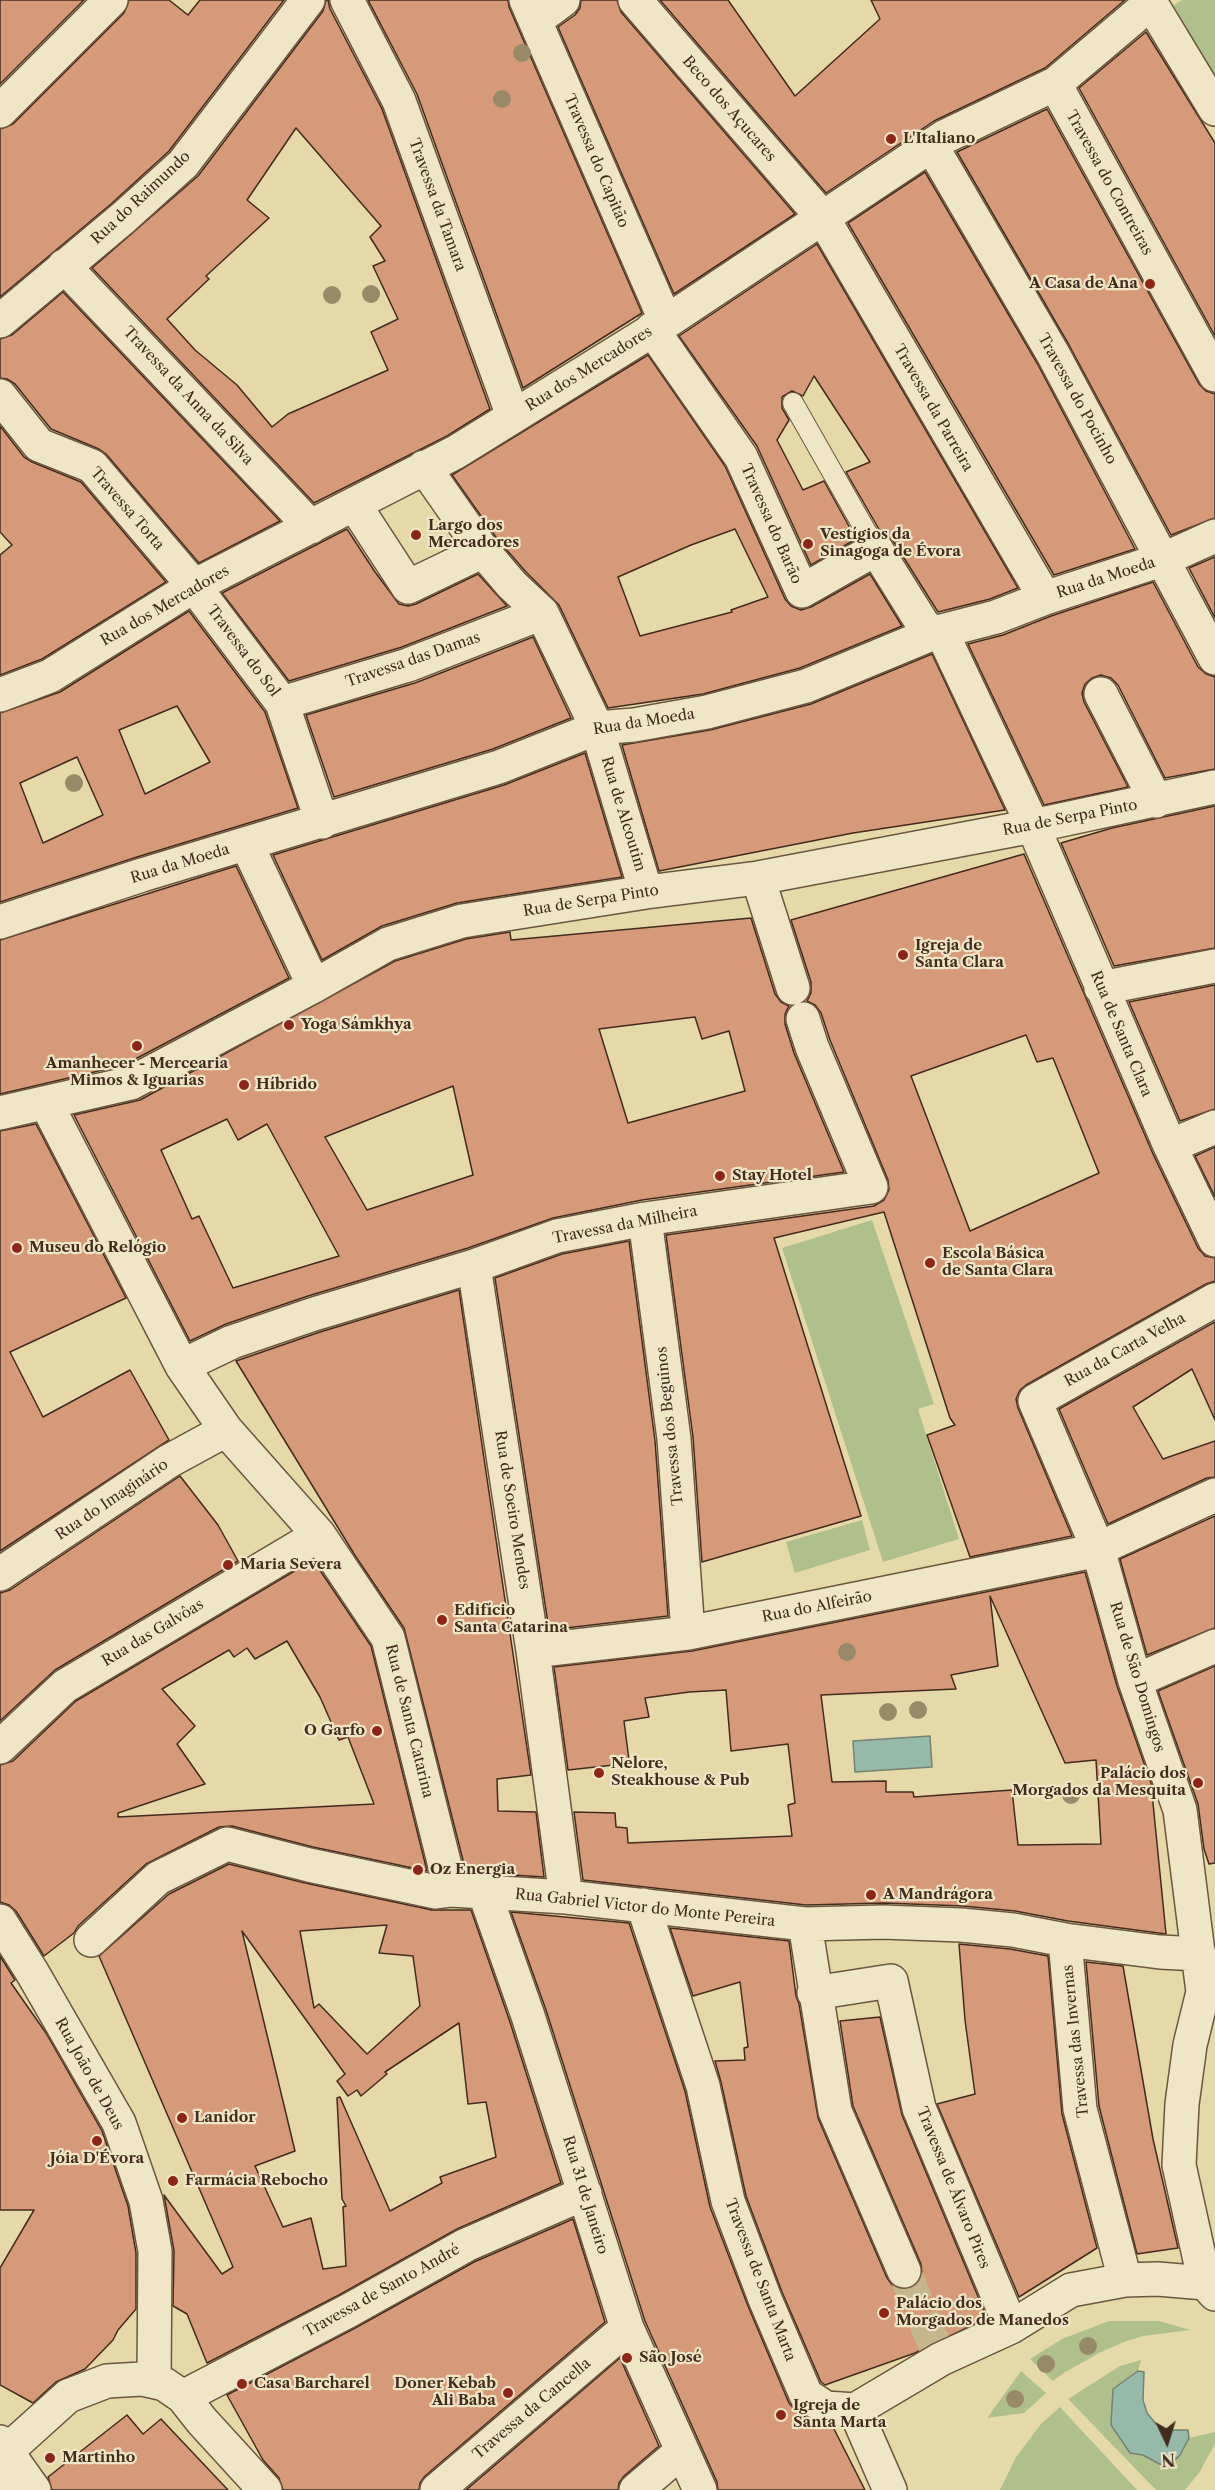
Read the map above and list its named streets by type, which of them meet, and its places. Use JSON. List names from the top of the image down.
{
  "streets": {
    "street": [
      "Beco dos Açucares",
      "Travessa do Capitão",
      "Travessa do Contreiras",
      "Rua do Raimundo",
      "Travessa da Tamara",
      "Rua dos Mercadores",
      "Travessa da Anna da Silva",
      "Travessa do Pocinho",
      "Travessa da Parreira",
      "Travessa Torta",
      "Travessa do Barão",
      "Rua da Moeda",
      "Travessa do Sol",
      "Travessa das Damas",
      "Rua de Alcoutim",
      "Rua de Serpa Pinto",
      "Rua de Santa Clara",
      "Travessa da Milheira",
      "Rua da Carta Velha",
      "Travessa dos Beguinos",
      "Rua do Imaginário",
      "Rua de Soeiro Mendes",
      "Rua do Alfeirão",
      "Rua das Galvôas",
      "Rua de São Domingos",
      "Rua de Santa Catarina",
      "Rua Gabriel Victor do Monte Pereira",
      "Travessa das Invernas",
      "Rua João de Deus",
      "Travessa de Álvaro Pires",
      "Rua 31 de Janeiro",
      "Travessa de Santa Marta",
      "Travessa de Santo André",
      "Travessa da Cancella"
    ]
  },
  "crossings": [
    ["Beco dos Açucares", "Rua dos Mercadores"],
    ["Beco dos Açucares", "Travessa da Parreira"],
    ["Travessa do Capitão", "Rua dos Mercadores"],
    ["Travessa do Capitão", "Travessa do Barão"],
    ["Travessa do Contreiras", "Rua dos Mercadores"],
    ["Rua do Raimundo", "Travessa da Anna da Silva"],
    ["Travessa da Tamara", "Rua dos Mercadores"],
    ["Rua dos Mercadores", "Travessa da Anna da Silva"],
    ["Rua dos Mercadores", "Travessa do Pocinho"],
    ["Rua dos Mercadores", "Travessa da Parreira"],
    ["Rua dos Mercadores", "Travessa Torta"],
    ["Rua dos Mercadores", "Travessa do Barão"],
    ["Rua dos Mercadores", "Travessa do Sol"],
    ["Rua dos Mercadores", "Rua de Alcoutim"],
    ["Travessa do Pocinho", "Rua da Moeda"],
    ["Travessa da Parreira", "Rua da Moeda"],
    ["Travessa Torta", "Travessa do Sol"],
    ["Rua da Moeda", "Travessa do Sol"],
    ["Rua da Moeda", "Rua de Alcoutim"],
    ["Travessa do Sol", "Travessa das Damas"],
    ["Travessa das Damas", "Rua de Alcoutim"],
    ["Rua de Alcoutim", "Rua de Serpa Pinto"],
    ["Rua de Serpa Pinto", "Rua de Santa Clara"],
    ["Rua de Serpa Pinto", "Rua de Santa Catarina"],
    ["Travessa da Milheira", "Travessa dos Beguinos"],
    ["Travessa da Milheira", "Rua de Soeiro Mendes"],
    ["Travessa da Milheira", "Rua de Santa Catarina"],
    ["Rua da Carta Velha", "Rua de São Domingos"],
    ["Travessa dos Beguinos", "Rua do Alfeirão"],
    ["Rua do Imaginário", "Rua de Santa Catarina"],
    ["Rua de Soeiro Mendes", "Rua do Alfeirão"],
    ["Rua de Soeiro Mendes", "Rua Gabriel Victor do Monte Pereira"],
    ["Rua do Alfeirão", "Rua de São Domingos"],
    ["Rua das Galvôas", "Rua de Santa Catarina"],
    ["Rua de São Domingos", "Rua Gabriel Victor do Monte Pereira"],
    ["Rua de Santa Catarina", "Rua Gabriel Victor do Monte Pereira"],
    ["Rua Gabriel Victor do Monte Pereira", "Travessa das Invernas"],
    ["Rua Gabriel Victor do Monte Pereira", "Rua 31 de Janeiro"],
    ["Rua Gabriel Victor do Monte Pereira", "Travessa de Santa Marta"],
    ["Rua 31 de Janeiro", "Travessa de Santo André"],
    ["Rua 31 de Janeiro", "Travessa da Cancella"]
  ],
  "places": [
    "L'Italiano",
    "A Casa de Ana",
    "Largo dos Mercadores",
    "Vestígios da Sinagoga de Évora",
    "Igreja de Santa Clara",
    "Yoga Sámkhya",
    "Amanhecer - Mercearia Mimos & Iguarias",
    "Híbrido",
    "Stay Hotel",
    "Museu do Relógio",
    "Escola Básica de Santa Clara",
    "Maria Severa",
    "Edifício Santa Catarina",
    "O Garfo",
    "Nelore, Steakhouse & Pub",
    "Palácio dos Morgados da Mesquita",
    "Oz Energia",
    "A Mandrágora",
    "Lanidor",
    "Jóia D'Évora",
    "Farmácia Rebocho",
    "Palácio dos Morgados de Manedos",
    "São José",
    "Casa Barcharel",
    "Doner Kebab Ali Baba",
    "Igreja de Santa Marta",
    "Martinho"
  ],
  "north": "bottom"
}
